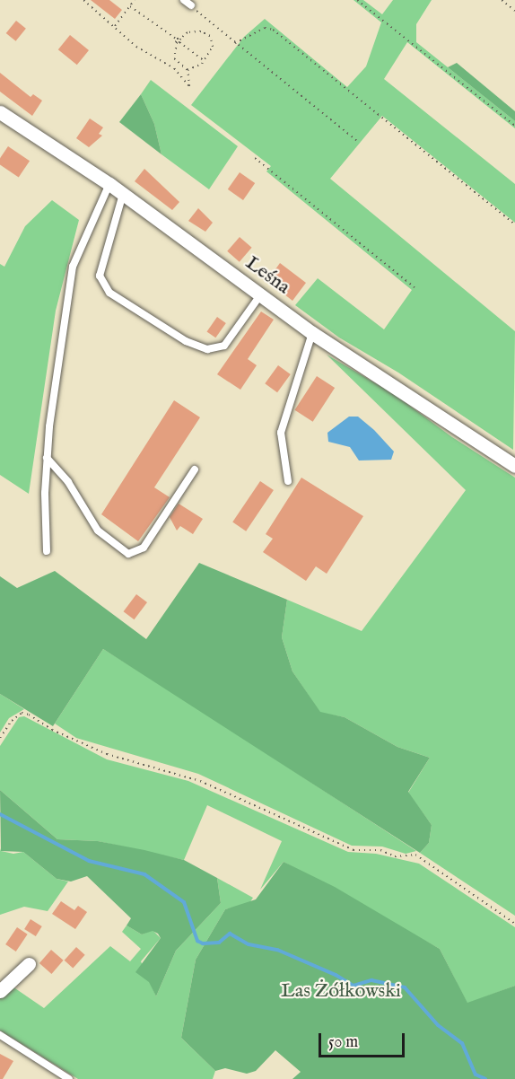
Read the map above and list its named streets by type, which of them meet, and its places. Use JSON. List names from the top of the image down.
{
  "streets": {
    "street": ["Leśna"]
  },
  "parks": ["Las Żółkowski"],
  "scale_bar": "50 m"
}
